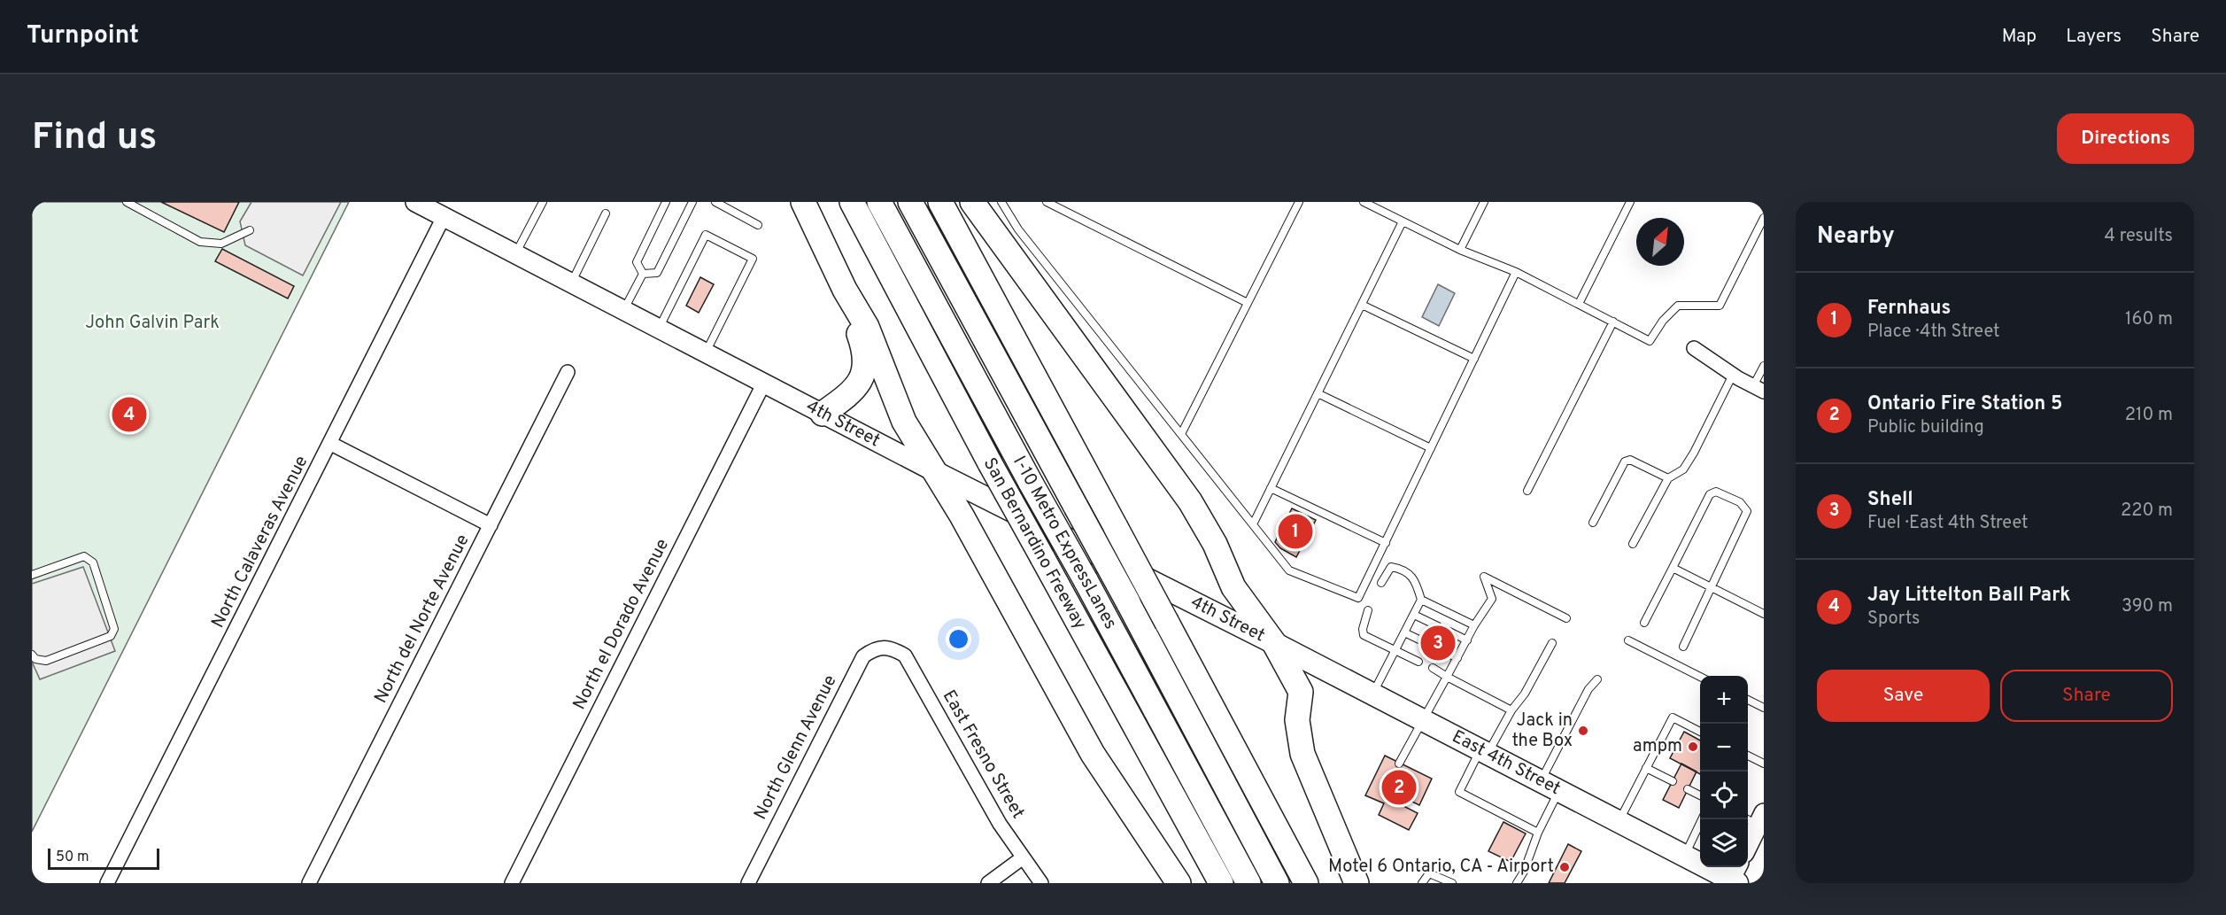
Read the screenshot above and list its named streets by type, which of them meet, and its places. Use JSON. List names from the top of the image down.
{
  "streets": {
    "highway": ["I-10 Metro ExpressLanes", "San Bernardino Freeway"],
    "main road": ["4th Street", "East 4th Street"],
    "street": [
      "North Calaveras Avenue",
      "North del Norte Avenue",
      "North el Dorado Avenue",
      "North Glenn Avenue",
      "East Fresno Street"
    ]
  },
  "crossings": [
    ["4th Street", "North Calaveras Avenue"],
    ["4th Street", "North el Dorado Avenue"],
    ["4th Street", "East 4th Street"],
    ["North Glenn Avenue", "East Fresno Street"]
  ],
  "parks": ["John Galvin Park"],
  "places": ["Jack in the Box", "ampm", "Motel 6 Ontario, CA - Airport"],
  "scale_bar": "50 m",
  "north": "top right",
  "page": {
    "header": "Turnpoint",
    "nav": ["Map", "Layers", "Share"],
    "buttons": [
      "Directions",
      ["Save", "Share"]
    ],
    "title": "Find us",
    "heading": ["Nearby", "4 results"],
    "list": [
      {
        "mark": "1",
        "name": "Fernhaus",
        "note": "Place · 4th Street",
        "value": "160 m"
      },
      {
        "mark": "2",
        "name": "Ontario Fire Station 5",
        "note": "Public building",
        "value": "210 m"
      },
      {
        "mark": "3",
        "name": "Shell",
        "note": "Fuel · East 4th Street",
        "value": "220 m"
      },
      {
        "mark": "4",
        "name": "Jay Littelton Ball Park",
        "note": "Sports",
        "value": "390 m"
      }
    ],
    "pins": [
      "4",
      "1",
      "3",
      "2"
    ],
    "map_buttons": ["+", "−"],
    "scale": "50 m"
  }
}
